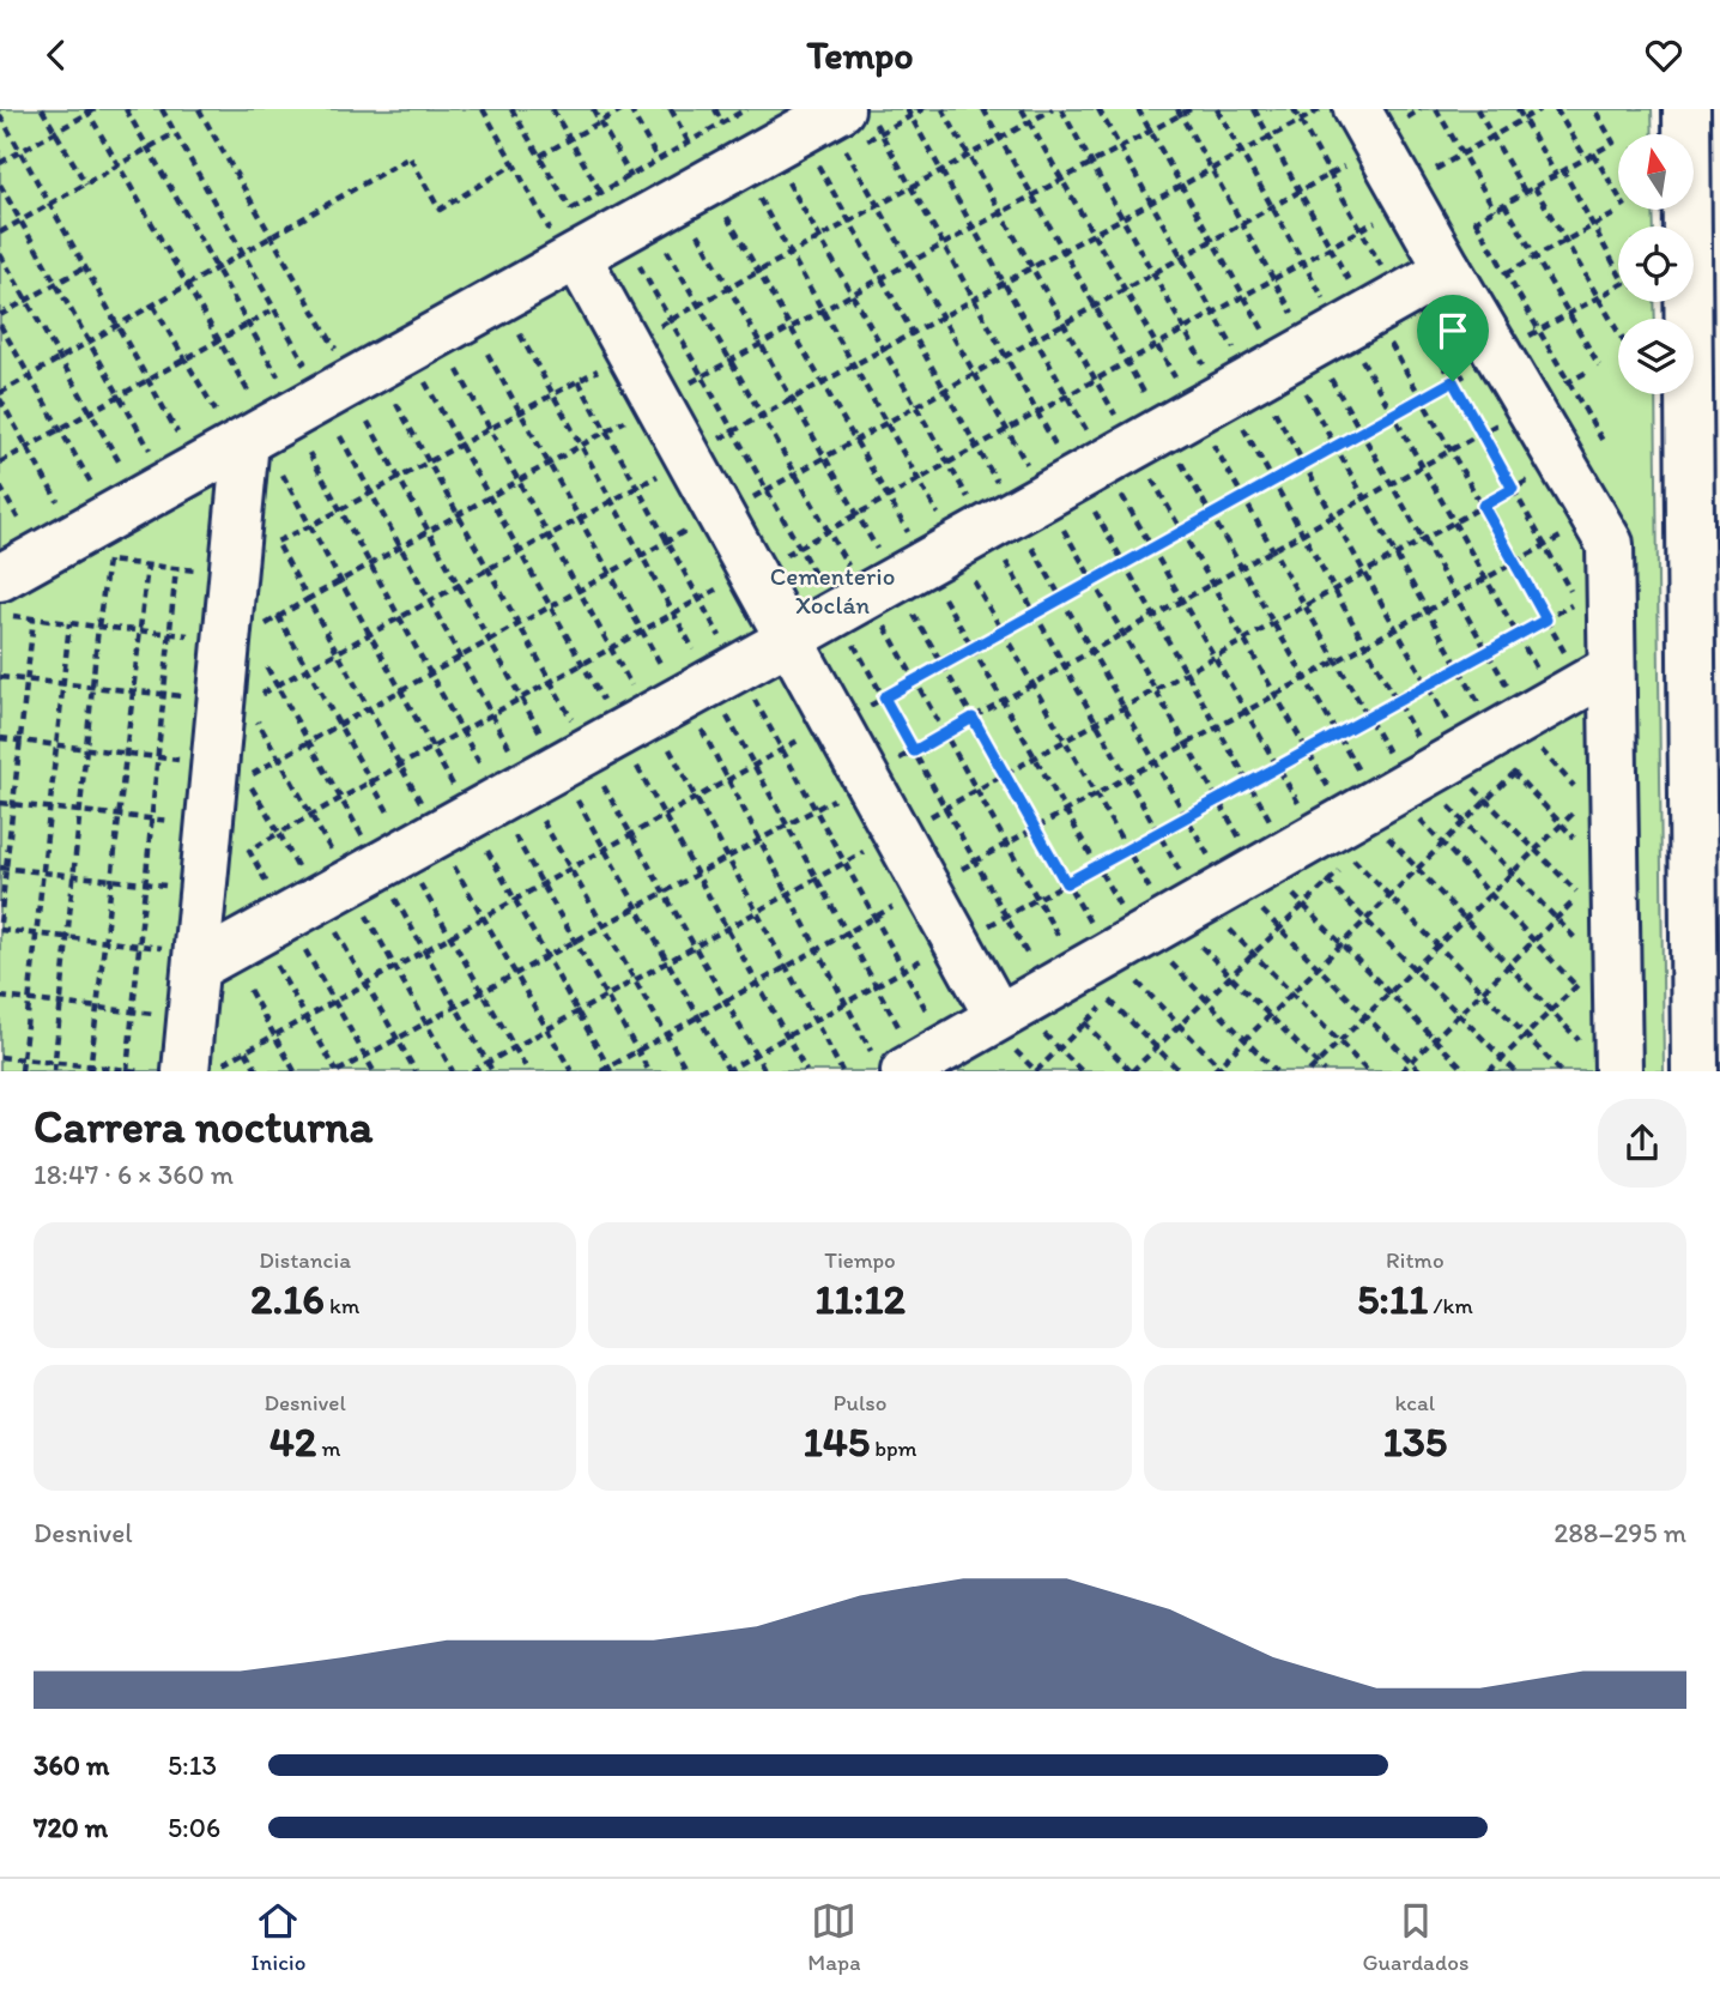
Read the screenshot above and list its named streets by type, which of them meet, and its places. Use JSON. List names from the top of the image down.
{
  "parks": ["Cementerio Xoclán"],
  "north": "top",
  "page": {
    "header": "Tempo",
    "heading": ["Carrera nocturna", "18:47 · 6 × 360 m"],
    "stats": [
      ["Distancia", "2.16 km"],
      ["Tiempo", "11:12"],
      ["Ritmo", "5:11 /km"],
      ["Desnivel", "42 m"],
      ["Pulso", "145 bpm"],
      ["kcal", "135"]
    ],
    "chart": ["Desnivel", "288–295 m"],
    "list": [
      {
        "name": "360 m",
        "note": "5:13"
      },
      {
        "name": "720 m",
        "note": "5:06"
      }
    ],
    "tabs": ["Inicio", "Mapa", "Guardados"]
  }
}
